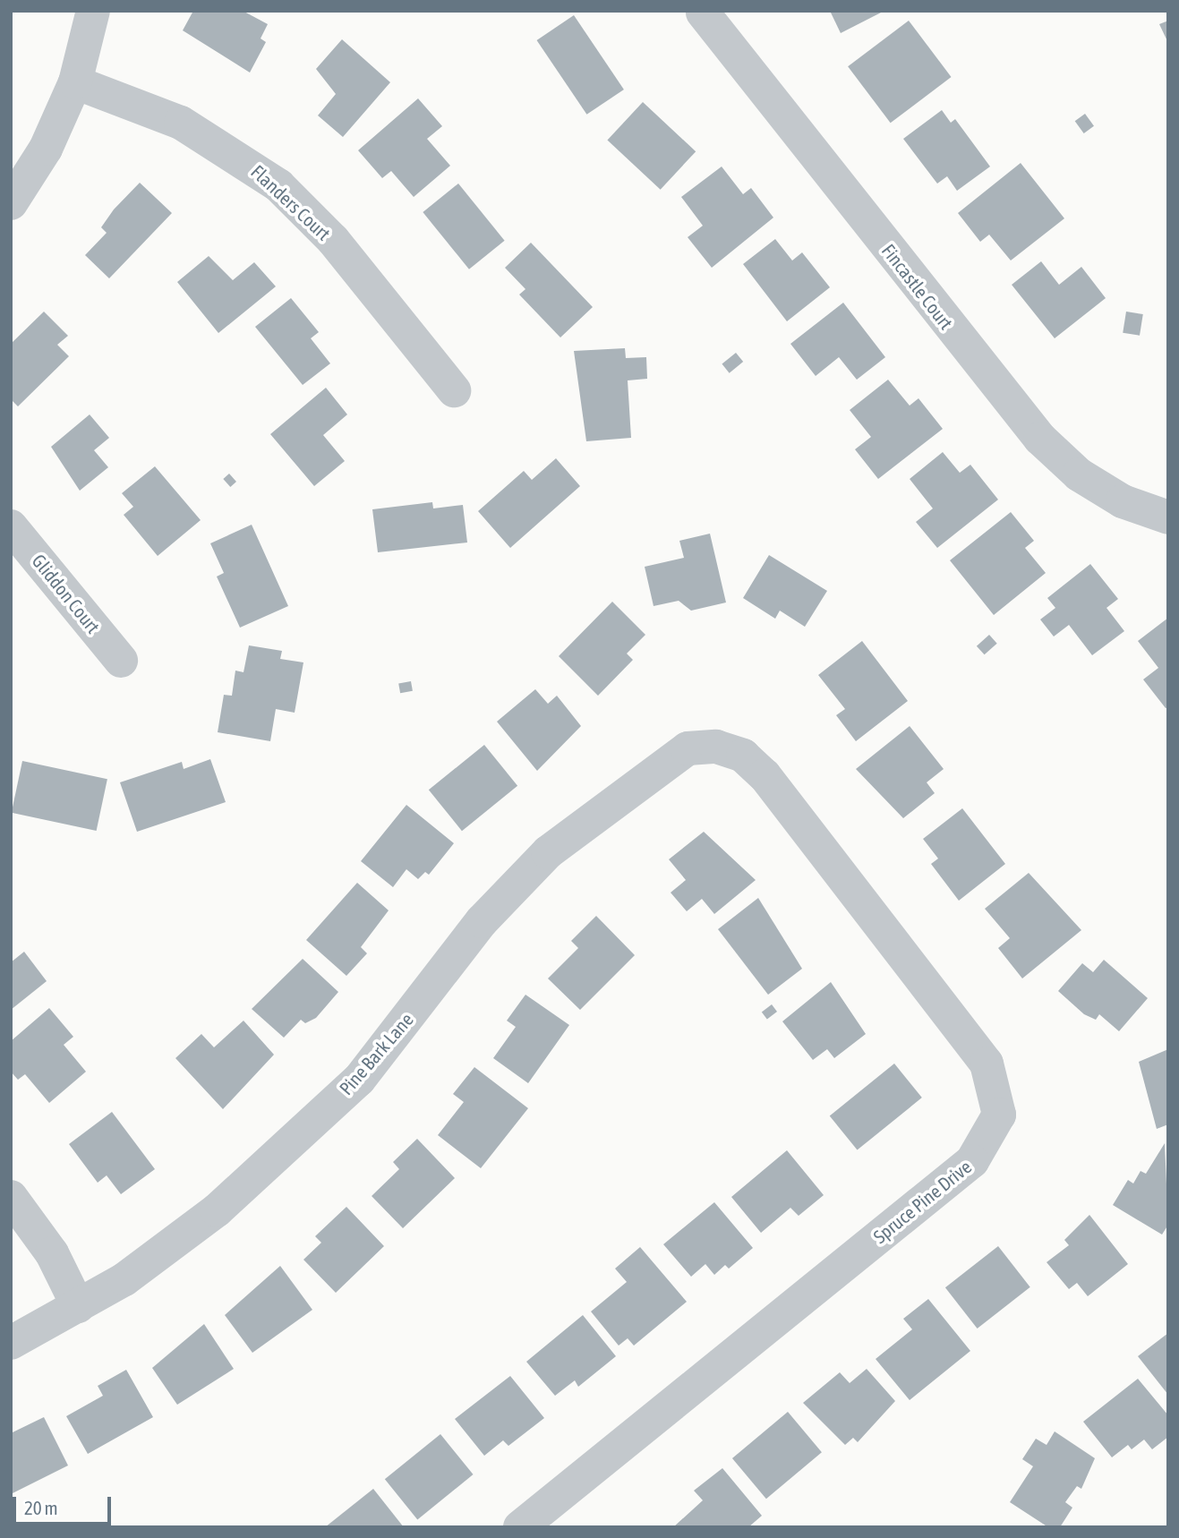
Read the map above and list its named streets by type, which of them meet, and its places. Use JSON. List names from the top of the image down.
{
  "streets": {
    "street": [
      "Flanders Court",
      "Fincastle Court",
      "Gliddon Court",
      "Pine Bark Lane",
      "Spruce Pine Drive"
    ]
  },
  "crossings": [
    ["Pine Bark Lane", "Spruce Pine Drive"]
  ],
  "scale_bar": "20 m"
}
